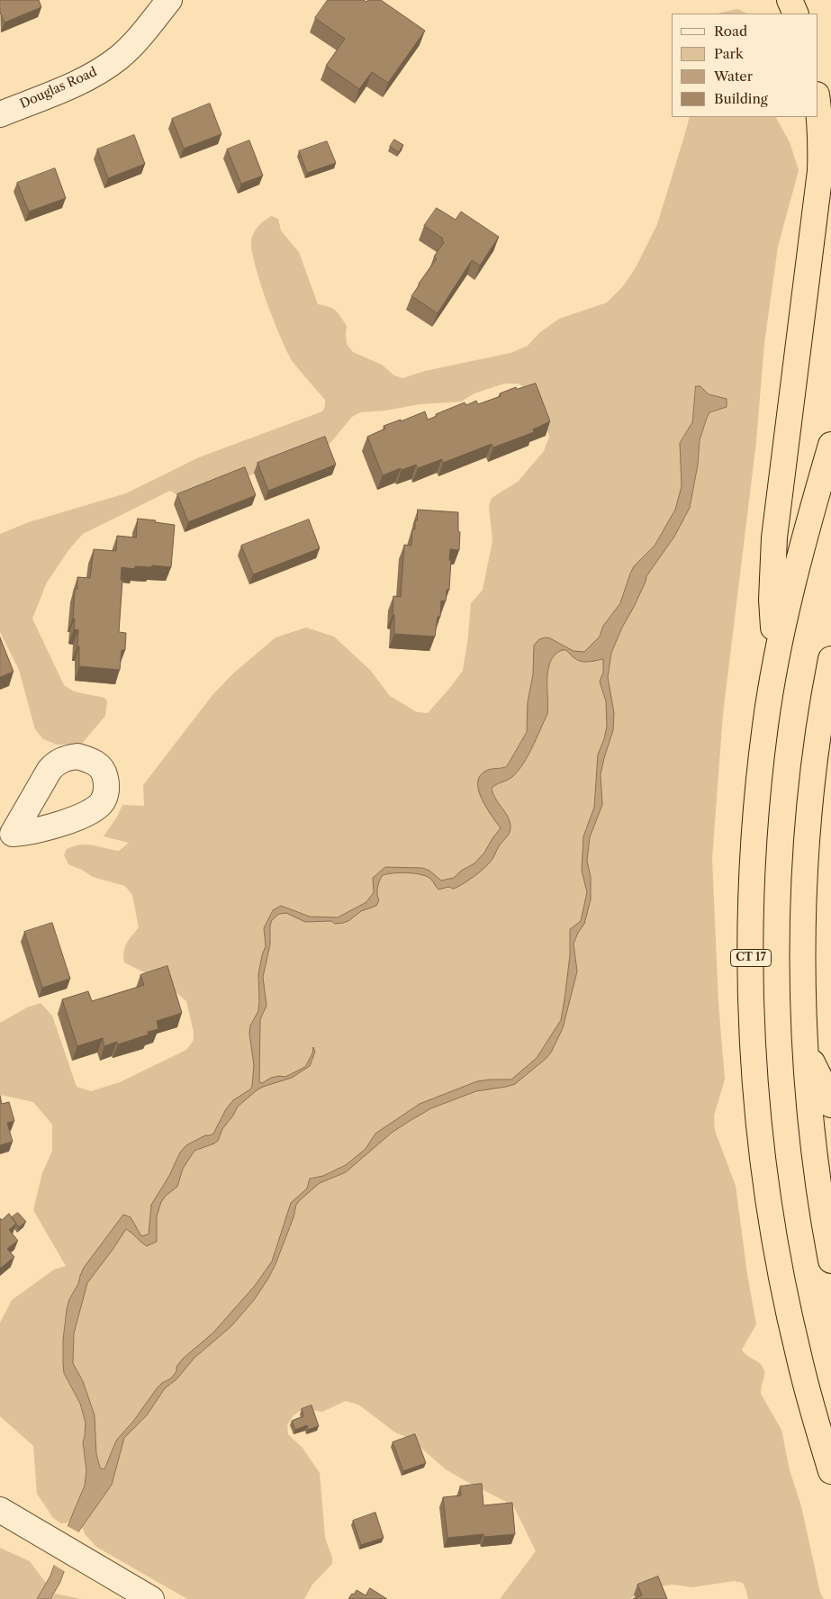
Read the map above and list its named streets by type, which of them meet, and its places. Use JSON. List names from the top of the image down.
{
  "streets": {
    "highway": ["CT 17"],
    "street": ["Douglas Road"]
  },
  "legend": [
    "Road",
    "Park",
    "Water",
    "Building"
  ]
}
